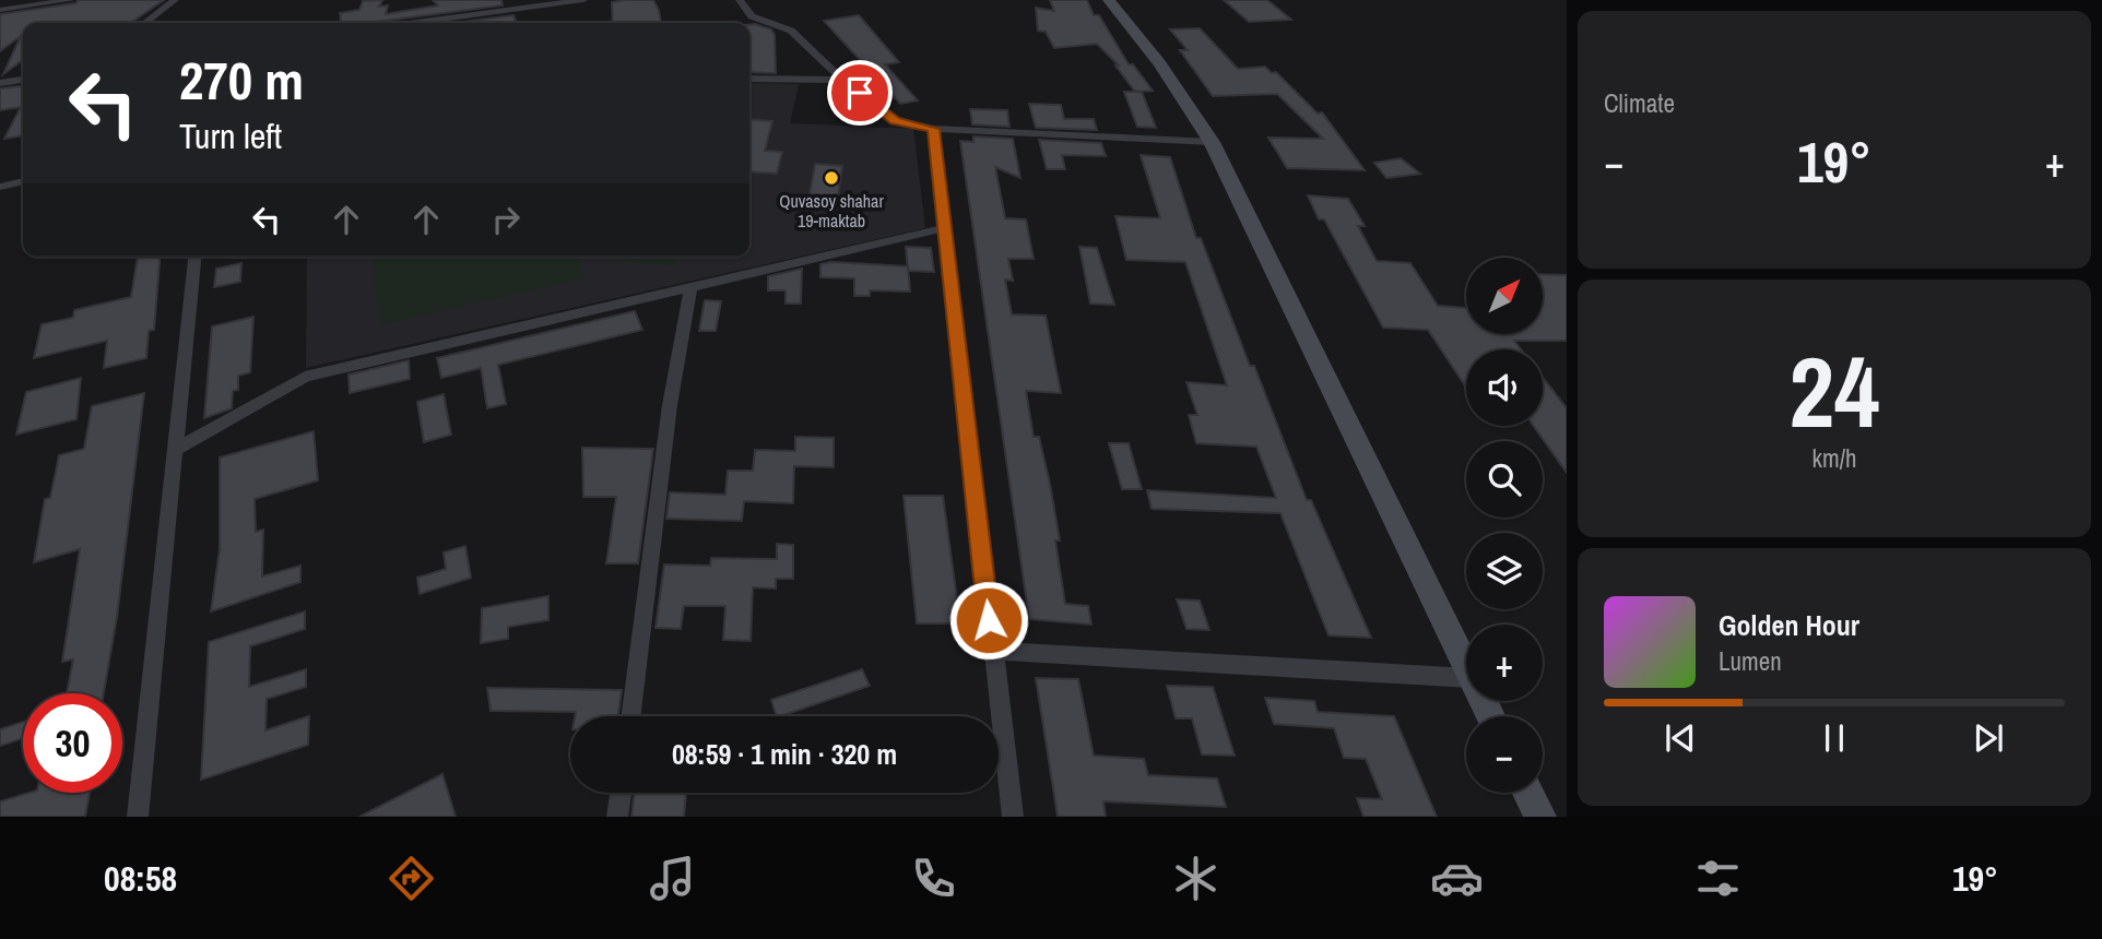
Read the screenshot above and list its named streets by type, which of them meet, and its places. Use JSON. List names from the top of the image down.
{
  "places": ["Quvasoy shahar 19-maktab"],
  "north": "top right",
  "page": {
    "tile": [
      "Climate",
      ["24", "km/h"]
    ],
    "turn": ["270 m", "Turn left"],
    "heat": ["−", "19°", "+"],
    "map_buttons": ["+", "−"],
    "song": ["Golden Hour", "Lumen"],
    "limit": "30",
    "trip": "08:59 · 1 min · 320 m",
    "tabs": ["08:58", "19°"]
  }
}
